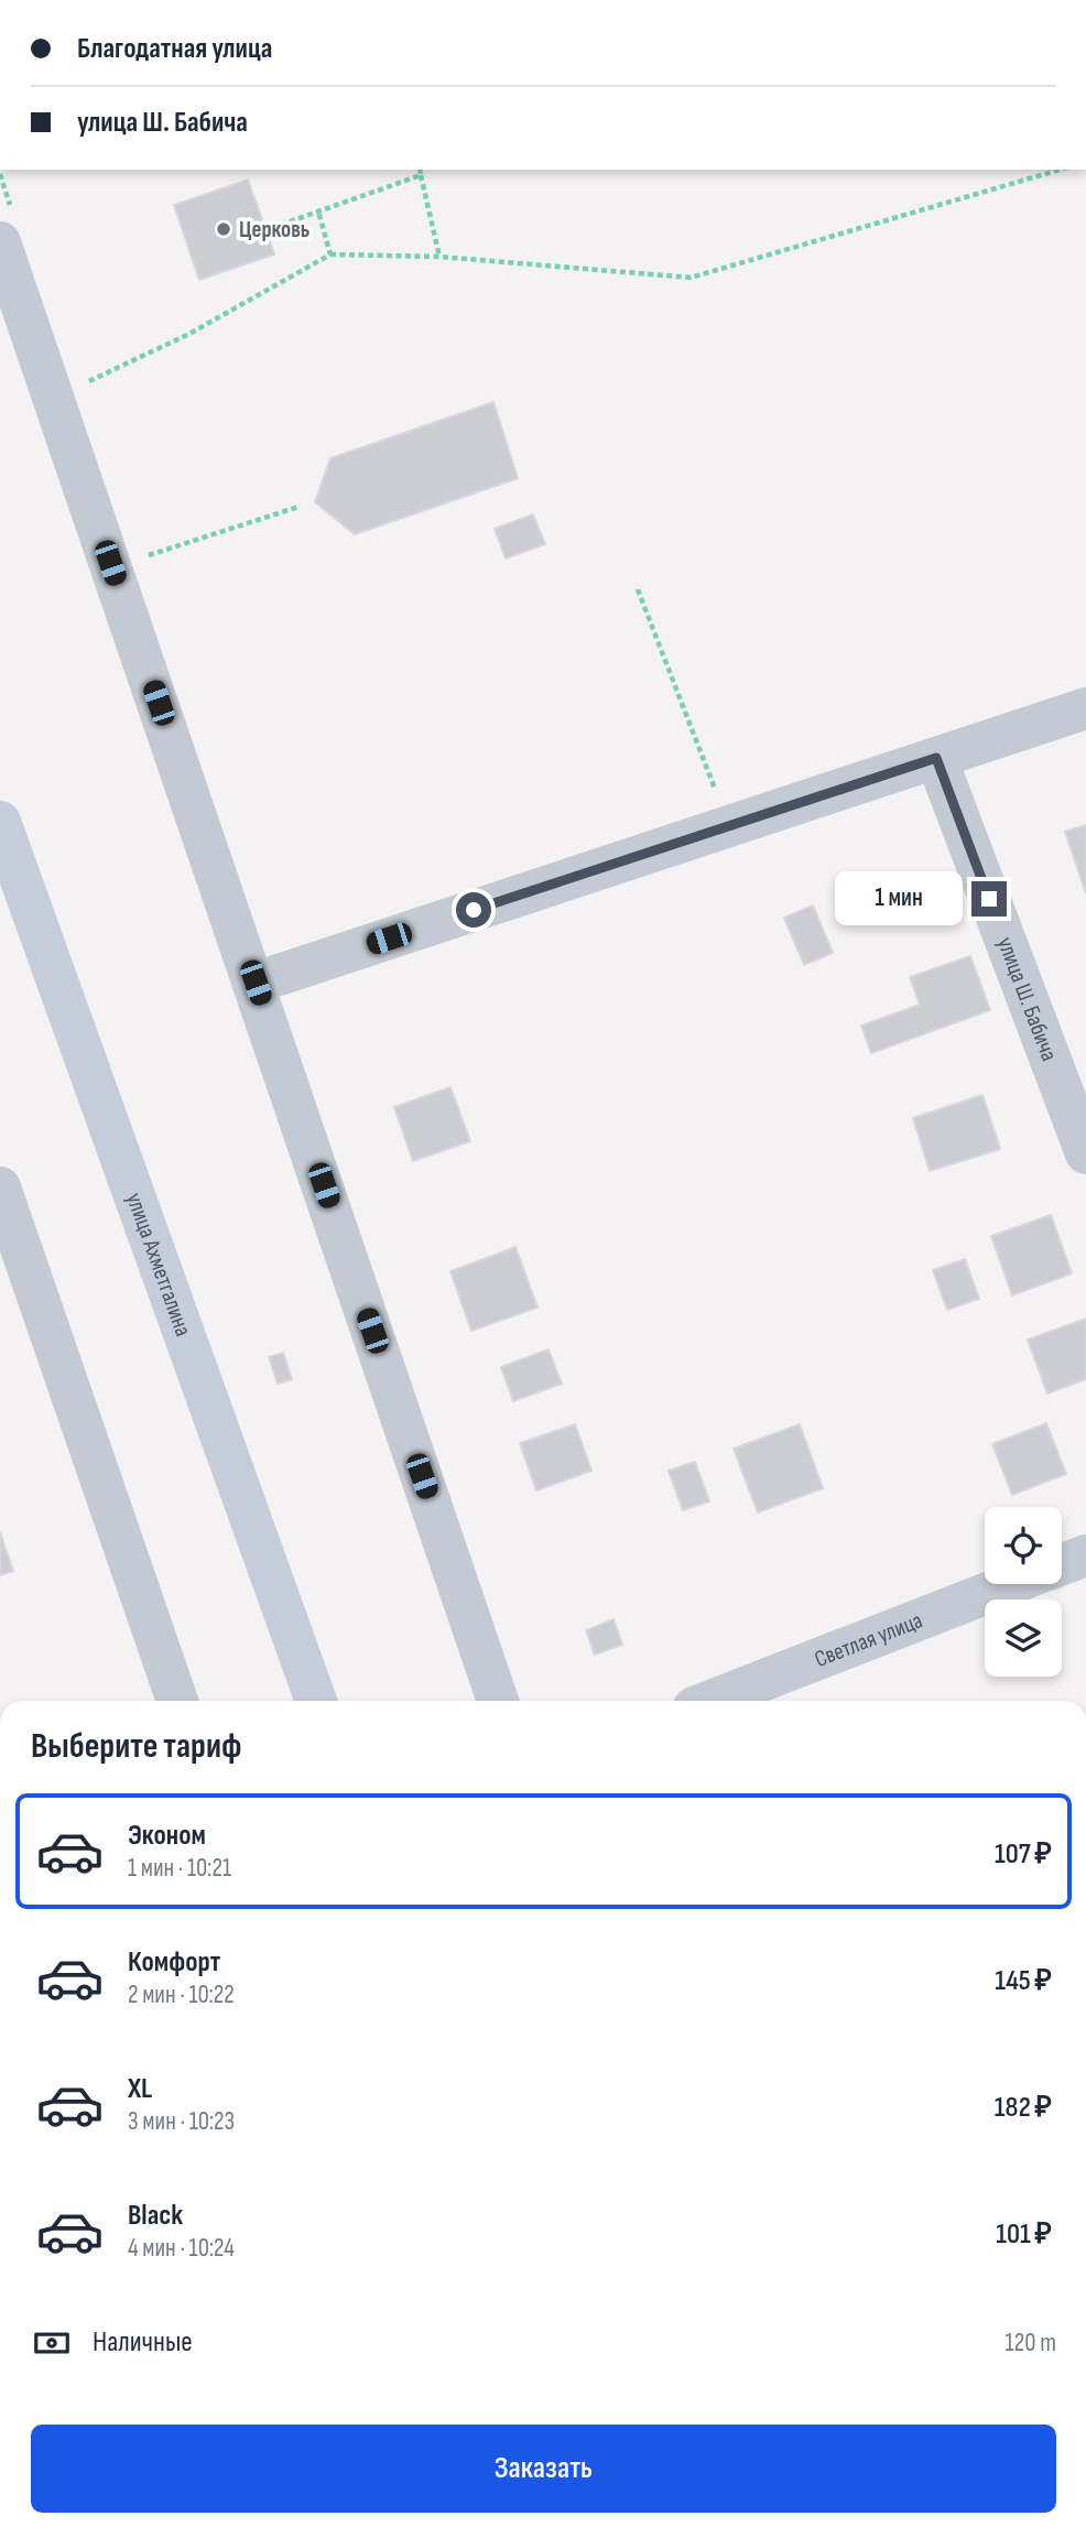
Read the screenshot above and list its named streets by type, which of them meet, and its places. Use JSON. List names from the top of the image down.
{
  "streets": {
    "main road": ["улица Ахметгалина"],
    "street": ["улица Ш. Бабича", "Светлая улица"]
  },
  "places": ["Церковь"],
  "page": {
    "banner": ["Благодатная улица", "улица Ш. Бабича"],
    "bubble": "1 мин",
    "heading": "Выберите тариф",
    "list": [
      {
        "name": "Эконом",
        "note": "1 мин · 10:21",
        "value": "107 ₽"
      },
      {
        "name": "Комфорт",
        "note": "2 мин · 10:22",
        "value": "145 ₽"
      },
      {
        "name": "XL",
        "note": "3 мин · 10:23",
        "value": "182 ₽"
      },
      {
        "name": "Black",
        "note": "4 мин · 10:24",
        "value": "101 ₽"
      }
    ],
    "pay": ["Наличные", "120 m"],
    "buttons": "Заказать"
  }
}
